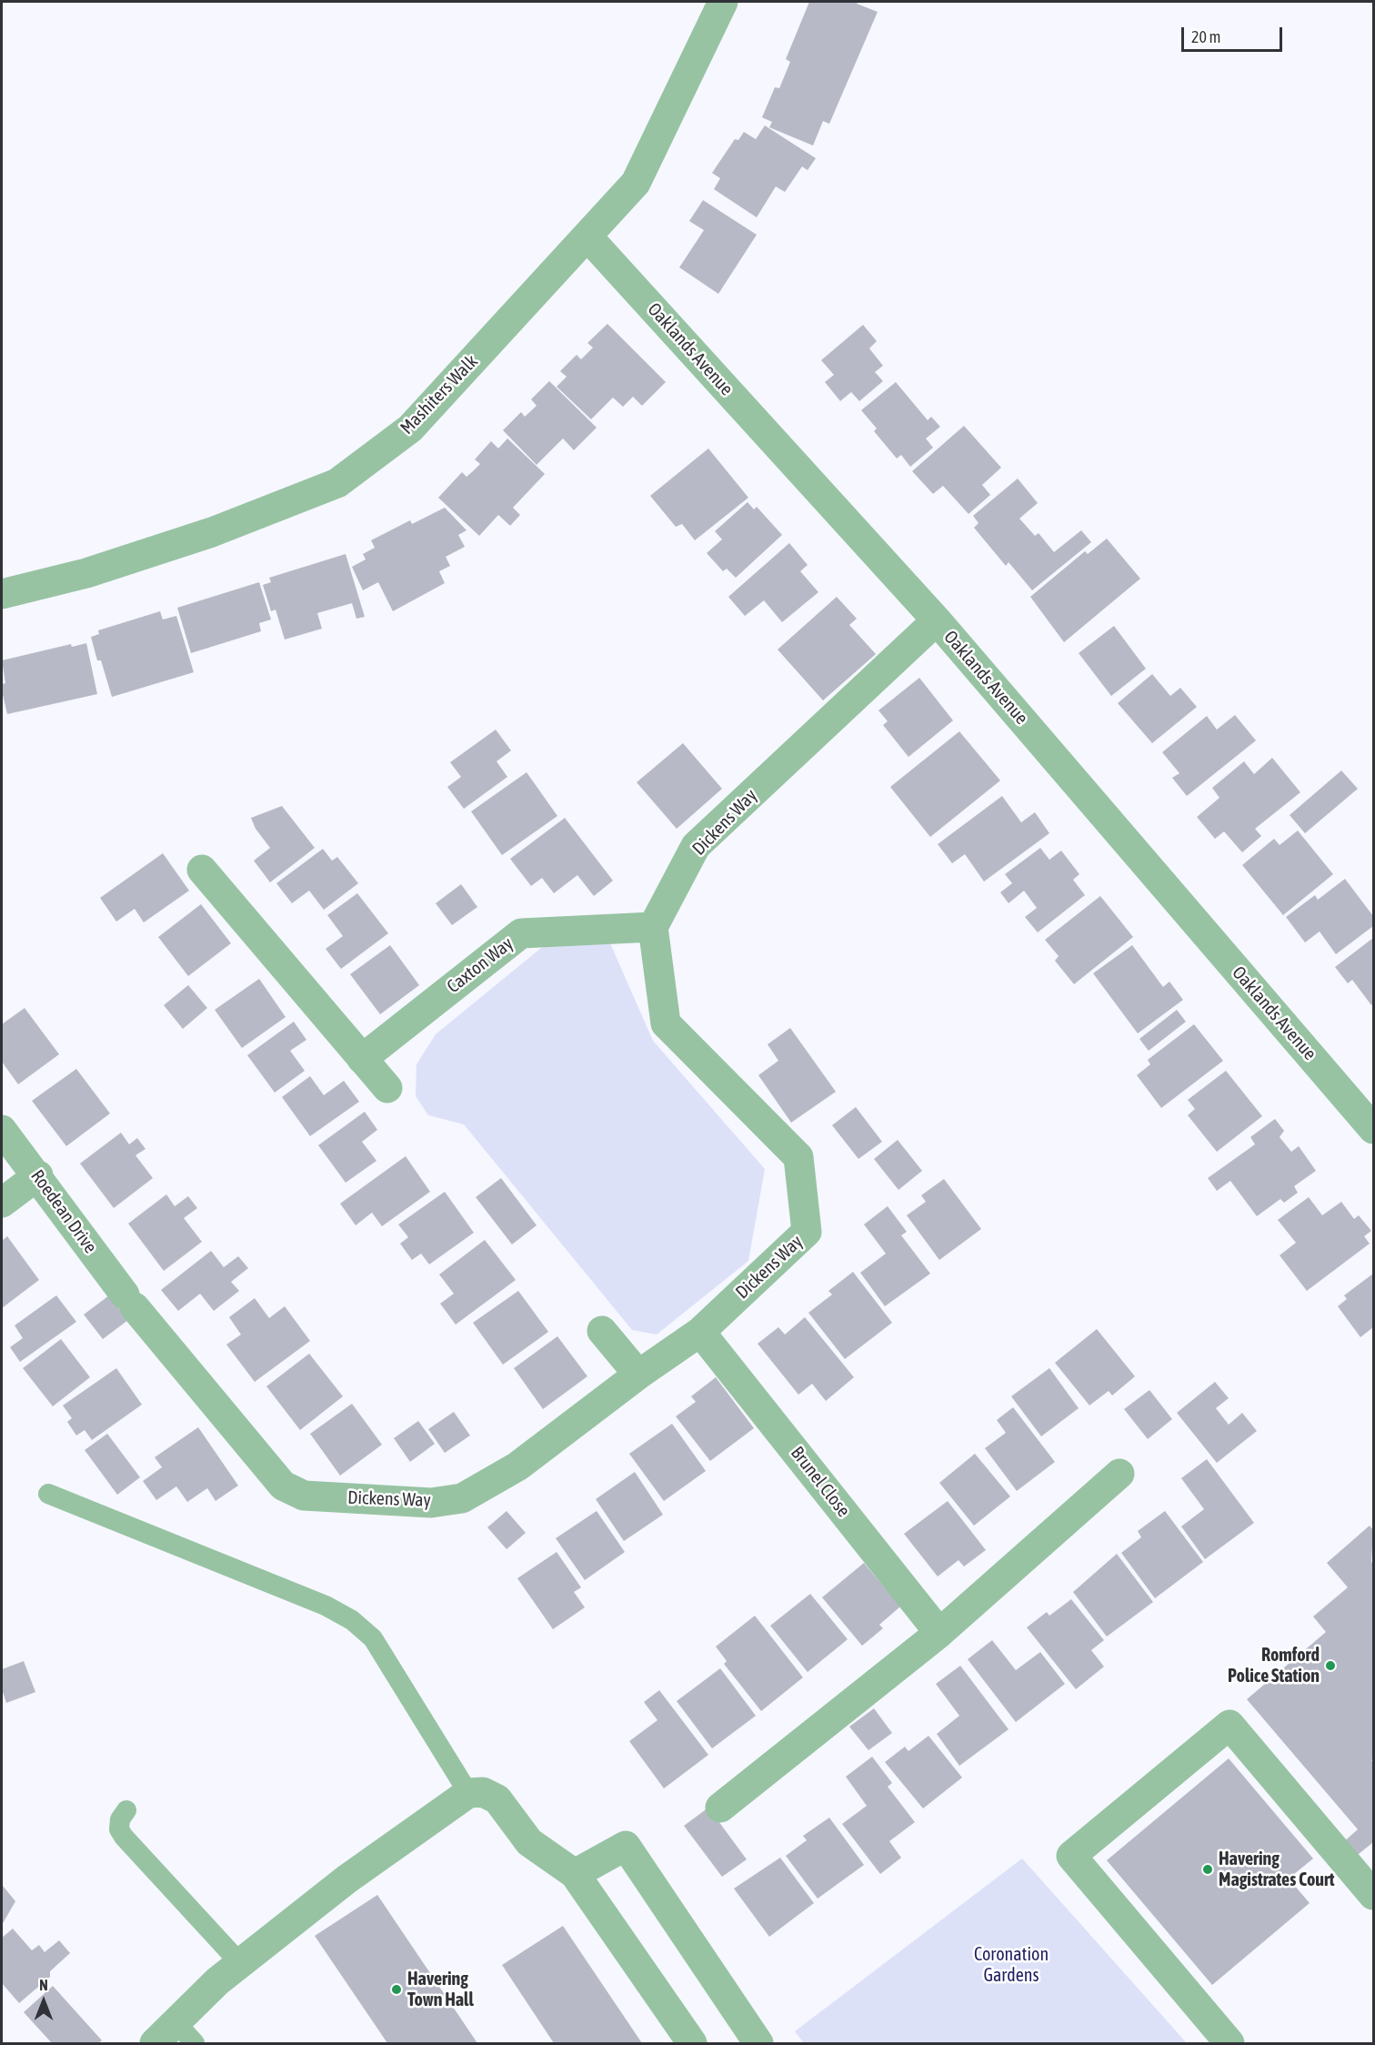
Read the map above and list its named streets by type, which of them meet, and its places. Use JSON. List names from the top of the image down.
{
  "streets": {
    "street": [
      "Oaklands Avenue",
      "Mashiters Walk",
      "Dickens Way",
      "Caxton Way",
      "Roedean Drive",
      "Brunel Close"
    ]
  },
  "crossings": [
    ["Oaklands Avenue", "Mashiters Walk"],
    ["Oaklands Avenue", "Dickens Way"],
    ["Dickens Way", "Caxton Way"],
    ["Dickens Way", "Roedean Drive"],
    ["Dickens Way", "Brunel Close"]
  ],
  "parks": ["Coronation Gardens"],
  "places": ["Romford Police Station", "Havering Magistrates Court", "Havering Town Hall"],
  "scale_bar": "20 m",
  "north": "top"
}
